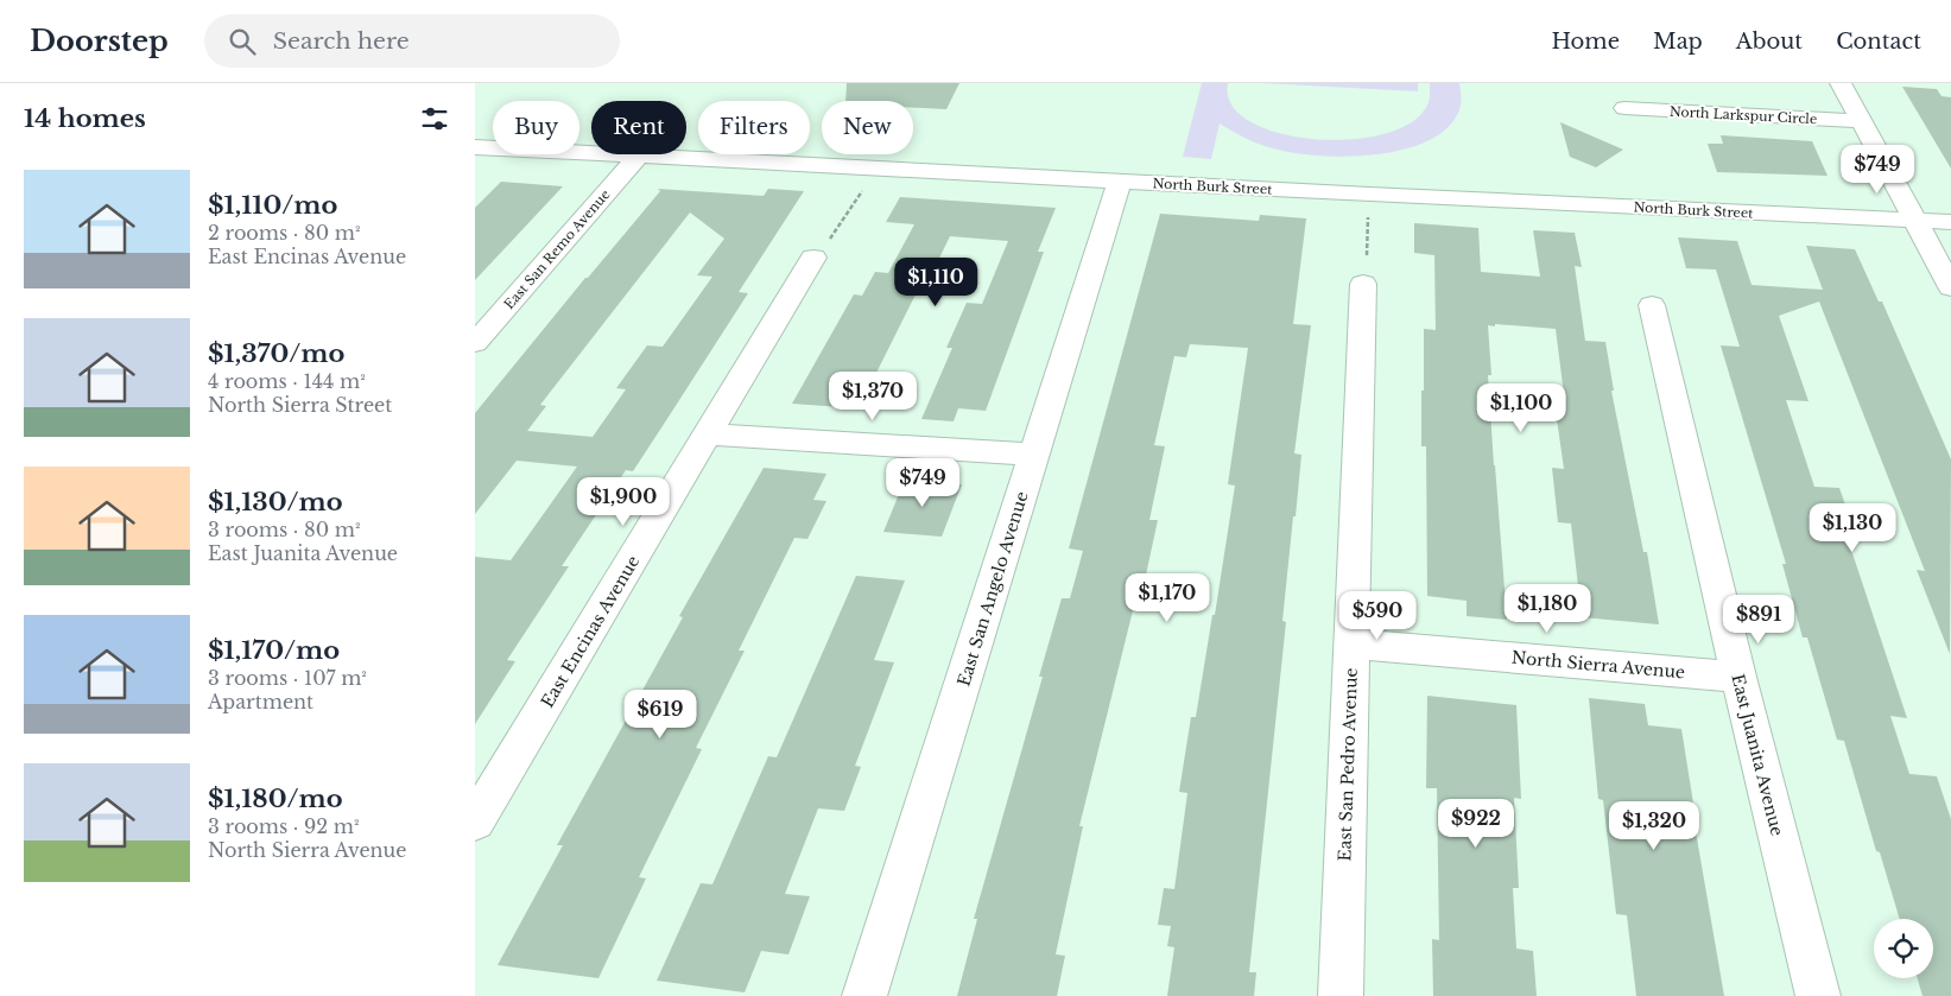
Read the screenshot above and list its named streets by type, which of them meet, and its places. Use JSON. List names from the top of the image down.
{
  "streets": {
    "street": [
      "North Larkspur Circle",
      "North Burk Street",
      "East San Remo Avenue",
      "East San Angelo Avenue",
      "East Encinas Avenue",
      "North Sierra Avenue",
      "East Juanita Avenue",
      "East San Pedro Avenue"
    ]
  },
  "crossings": [
    ["North Burk Street", "East San Remo Avenue"],
    ["North Burk Street", "East San Angelo Avenue"],
    ["North Sierra Avenue", "East Juanita Avenue"],
    ["North Sierra Avenue", "East San Pedro Avenue"]
  ],
  "page": {
    "header": "Doorstep",
    "search": "Search here",
    "nav": [
      "Home",
      "Map",
      "About",
      "Contact"
    ],
    "heading": "14 homes",
    "chip": [
      "Buy",
      "Rent",
      "Filters",
      "New"
    ],
    "price": [
      "$749",
      "$1,110",
      "$1,370",
      "$1,100",
      "$749",
      "$1,900",
      "$1,130",
      "$1,170",
      "$1,180",
      "$590",
      "$891",
      "$619",
      "$922",
      "$1,320"
    ],
    "list": [
      {
        "name": "$1,110/mo",
        "note": "2 rooms · 80 m² · East Encinas Avenue"
      },
      {
        "name": "$1,370/mo",
        "note": "4 rooms · 144 m² · North Sierra Street"
      },
      {
        "name": "$1,130/mo",
        "note": "3 rooms · 80 m² · East Juanita Avenue"
      },
      {
        "name": "$1,170/mo",
        "note": "3 rooms · 107 m² · Apartment"
      },
      {
        "name": "$1,180/mo",
        "note": "3 rooms · 92 m² · North Sierra Avenue"
      }
    ]
  }
}
